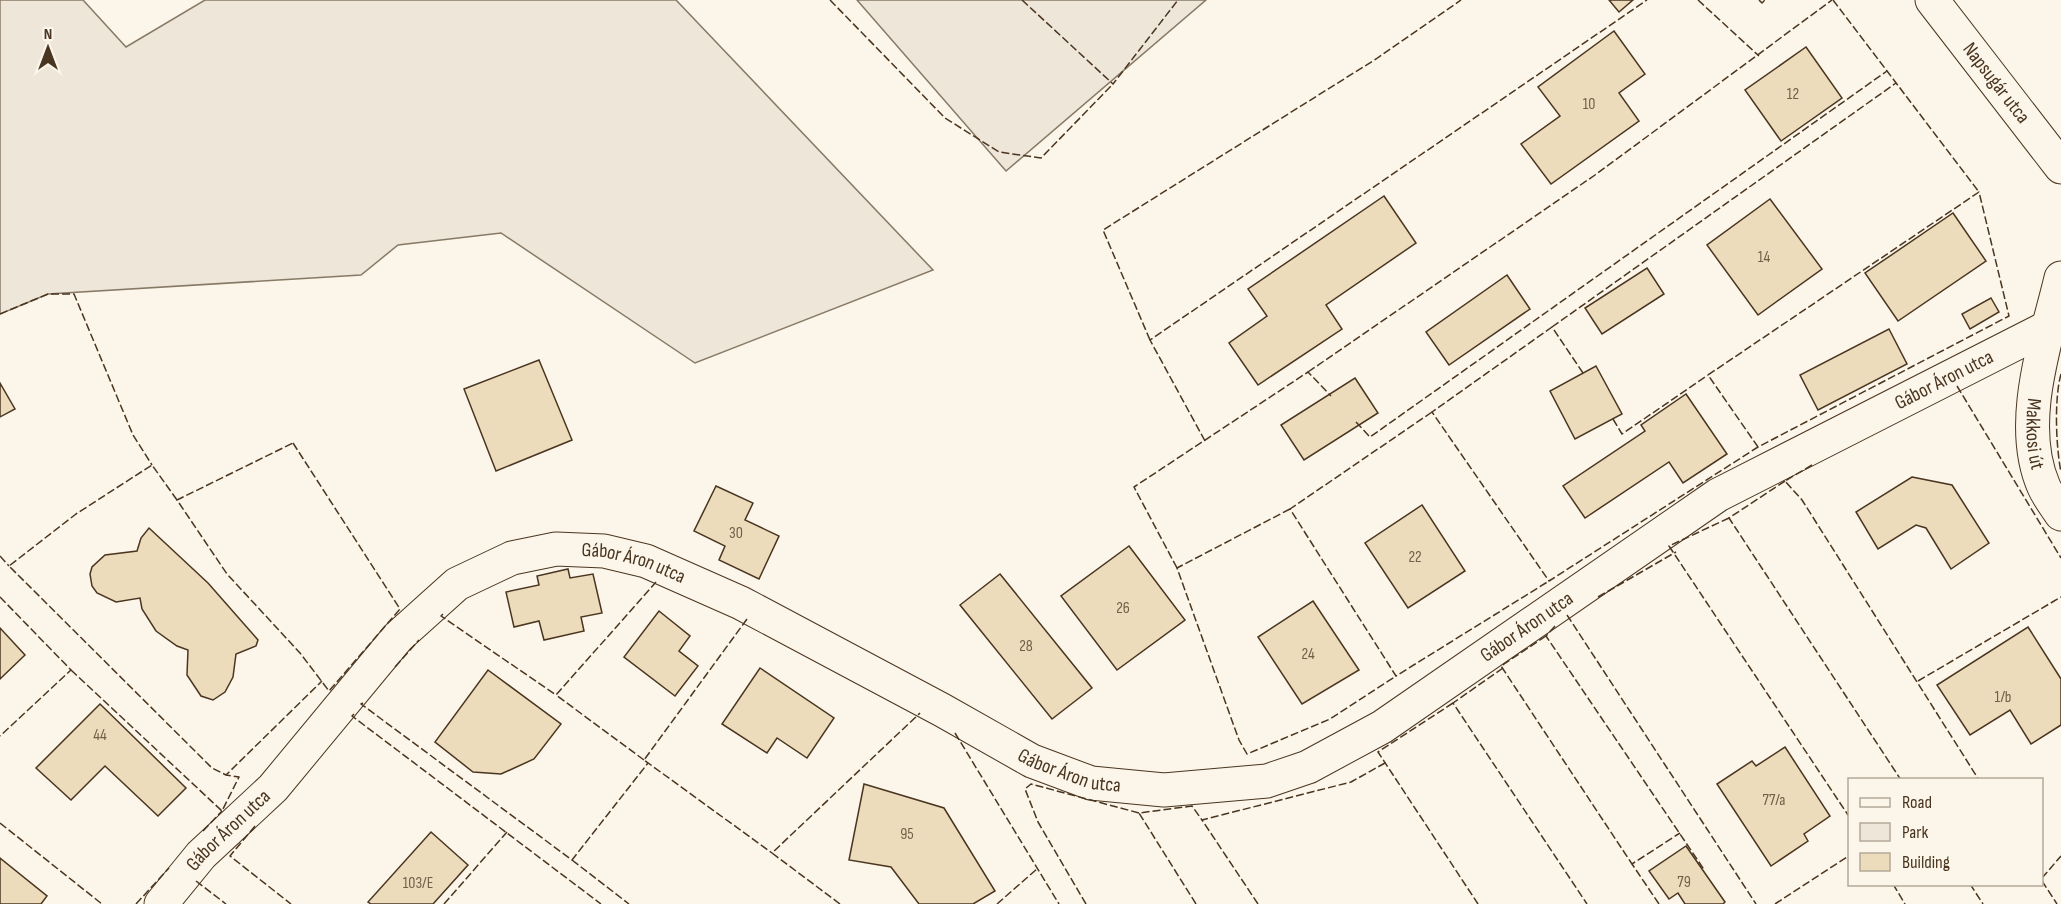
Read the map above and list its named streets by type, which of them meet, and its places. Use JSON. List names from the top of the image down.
{
  "streets": {
    "street": ["Napsugár utca", "Gábor Áron utca", "Makkosi út"]
  },
  "crossings": [
    ["Gábor Áron utca", "Makkosi út"]
  ],
  "house_numbers": [
    "12",
    "10",
    "14",
    "30",
    "22",
    "26",
    "28",
    "24",
    "1/b",
    "44",
    "77/a",
    "95",
    "79",
    "103/E"
  ],
  "legend": ["Road", "Park", "Building"],
  "north": "top"
}
